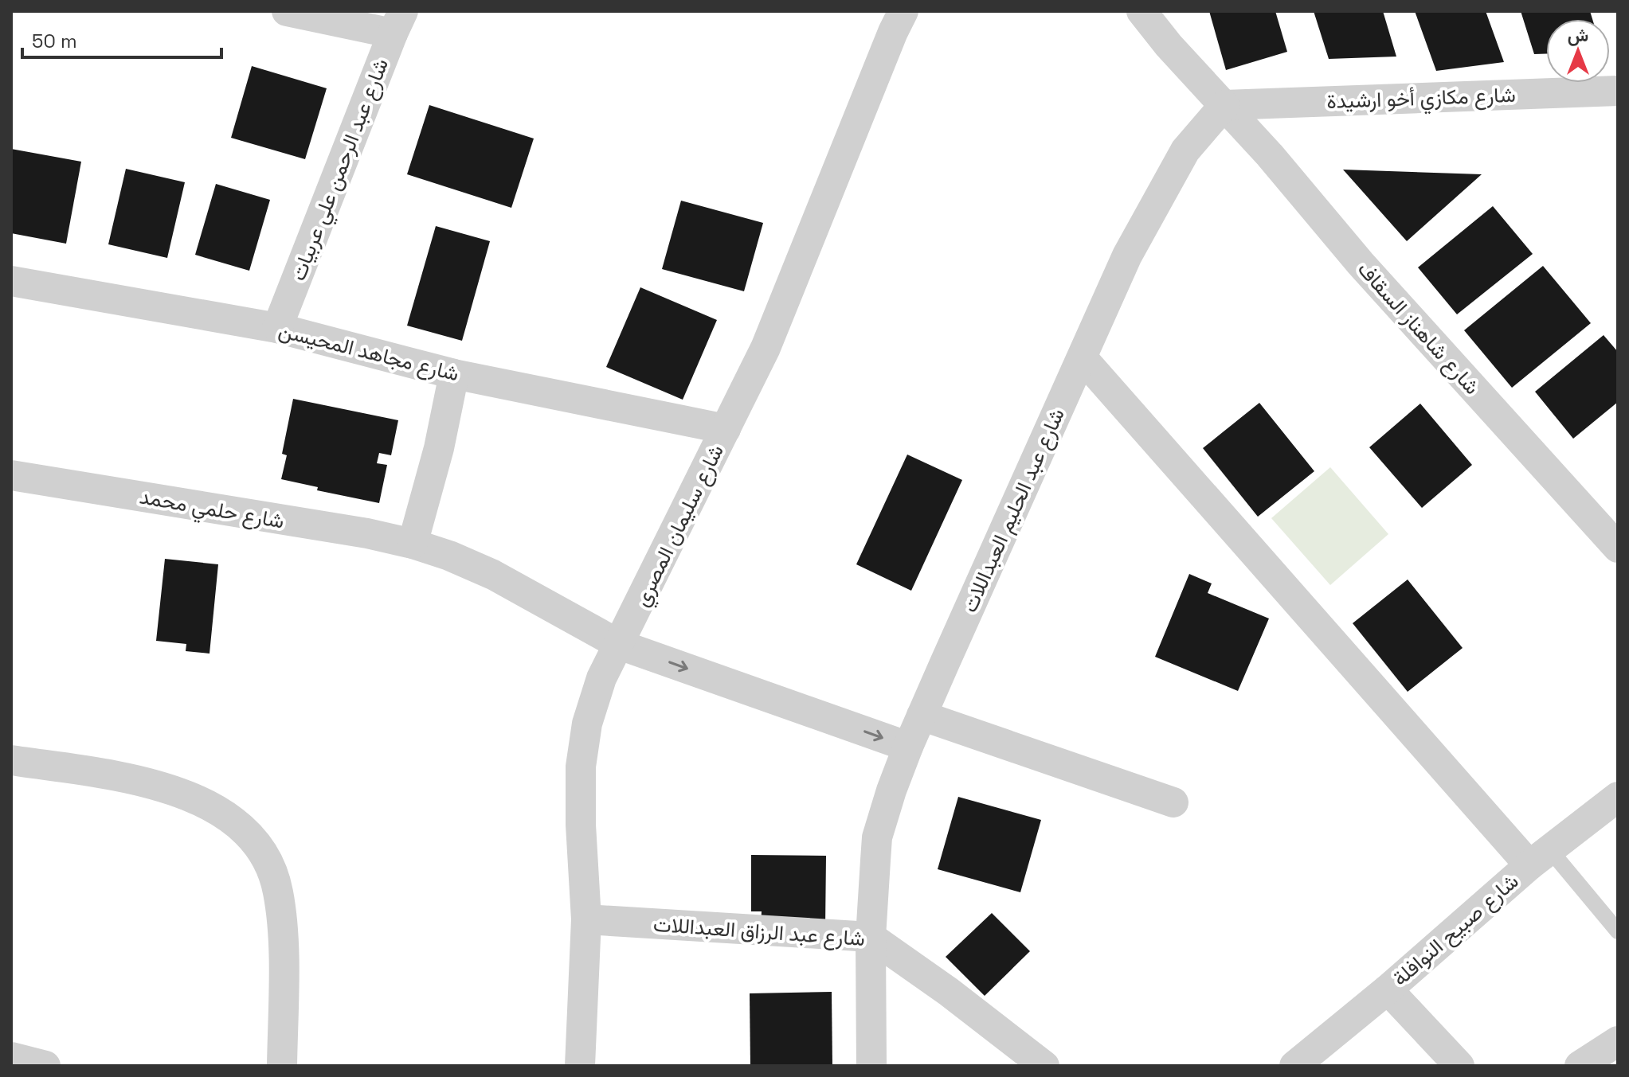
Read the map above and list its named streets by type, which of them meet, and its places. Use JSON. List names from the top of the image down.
{
  "streets": {
    "street": [
      "شارع مكازي أخو ارشيدة",
      "شارع عبد الرحمن علي عربيات",
      "شارع شاهناز السقاف",
      "شارع مجاهد المحيسن",
      "شارع حلمي محمد",
      "شارع عبد الحليم العبداللات",
      "شارع سليمان المصري",
      "شارع صبيح النوافلة",
      "شارع عبد الرزاق العبداللات"
    ]
  },
  "crossings": [
    ["شارع مكازي أخو ارشيدة", "شارع شاهناز السقاف"],
    ["شارع مكازي أخو ارشيدة", "شارع عبد الحليم العبداللات"],
    ["شارع عبد الرحمن علي عربيات", "شارع مجاهد المحيسن"],
    ["شارع شاهناز السقاف", "شارع عبد الحليم العبداللات"],
    ["شارع مجاهد المحيسن", "شارع سليمان المصري"],
    ["شارع حلمي محمد", "شارع عبد الحليم العبداللات"],
    ["شارع حلمي محمد", "شارع سليمان المصري"],
    ["شارع عبد الحليم العبداللات", "شارع عبد الرزاق العبداللات"],
    ["شارع سليمان المصري", "شارع عبد الرزاق العبداللات"]
  ],
  "scale_bar": "50 m",
  "north": "top"
}
